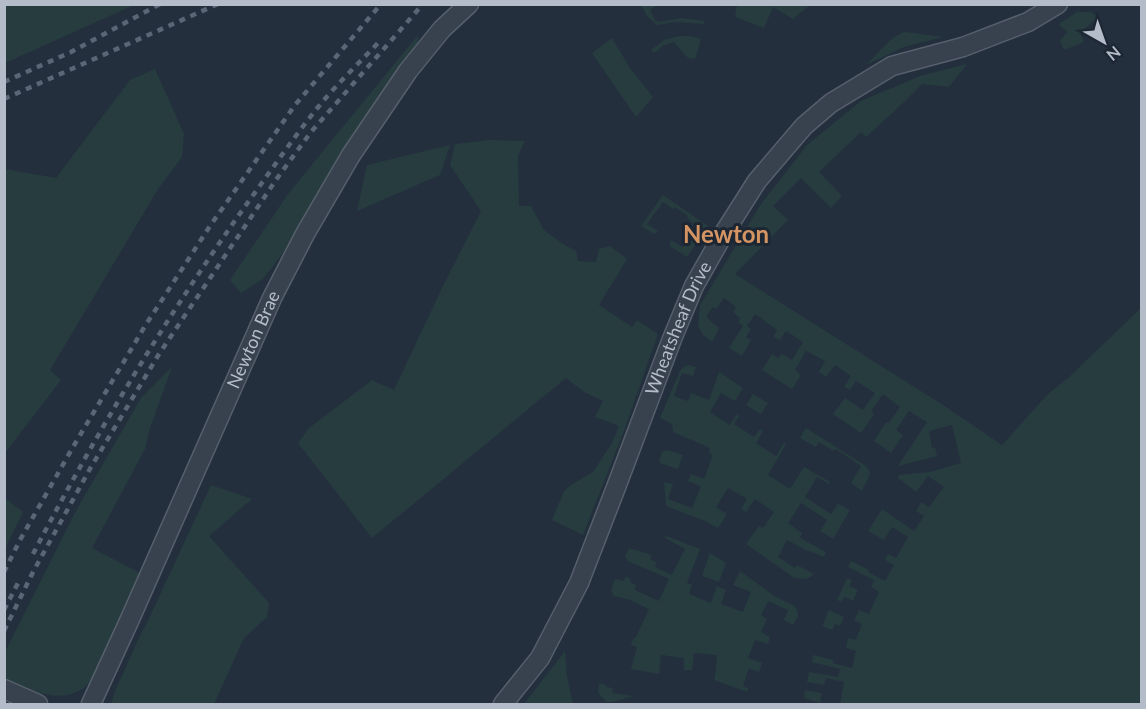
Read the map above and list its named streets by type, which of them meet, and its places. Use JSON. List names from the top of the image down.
{
  "streets": {
    "street": ["Wheatsheaf Drive", "Newton Brae"]
  },
  "districts": ["Newton"],
  "north": "bottom right"
}
